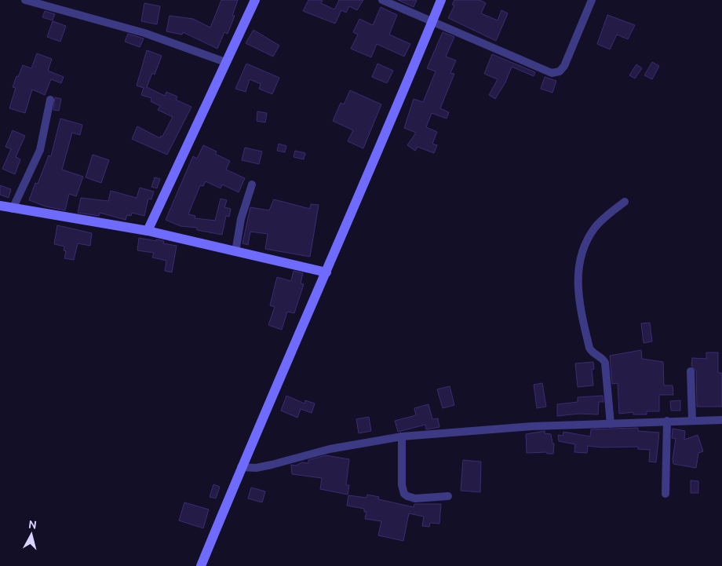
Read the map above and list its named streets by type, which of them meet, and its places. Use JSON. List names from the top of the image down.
{
  "north": "top"
}
